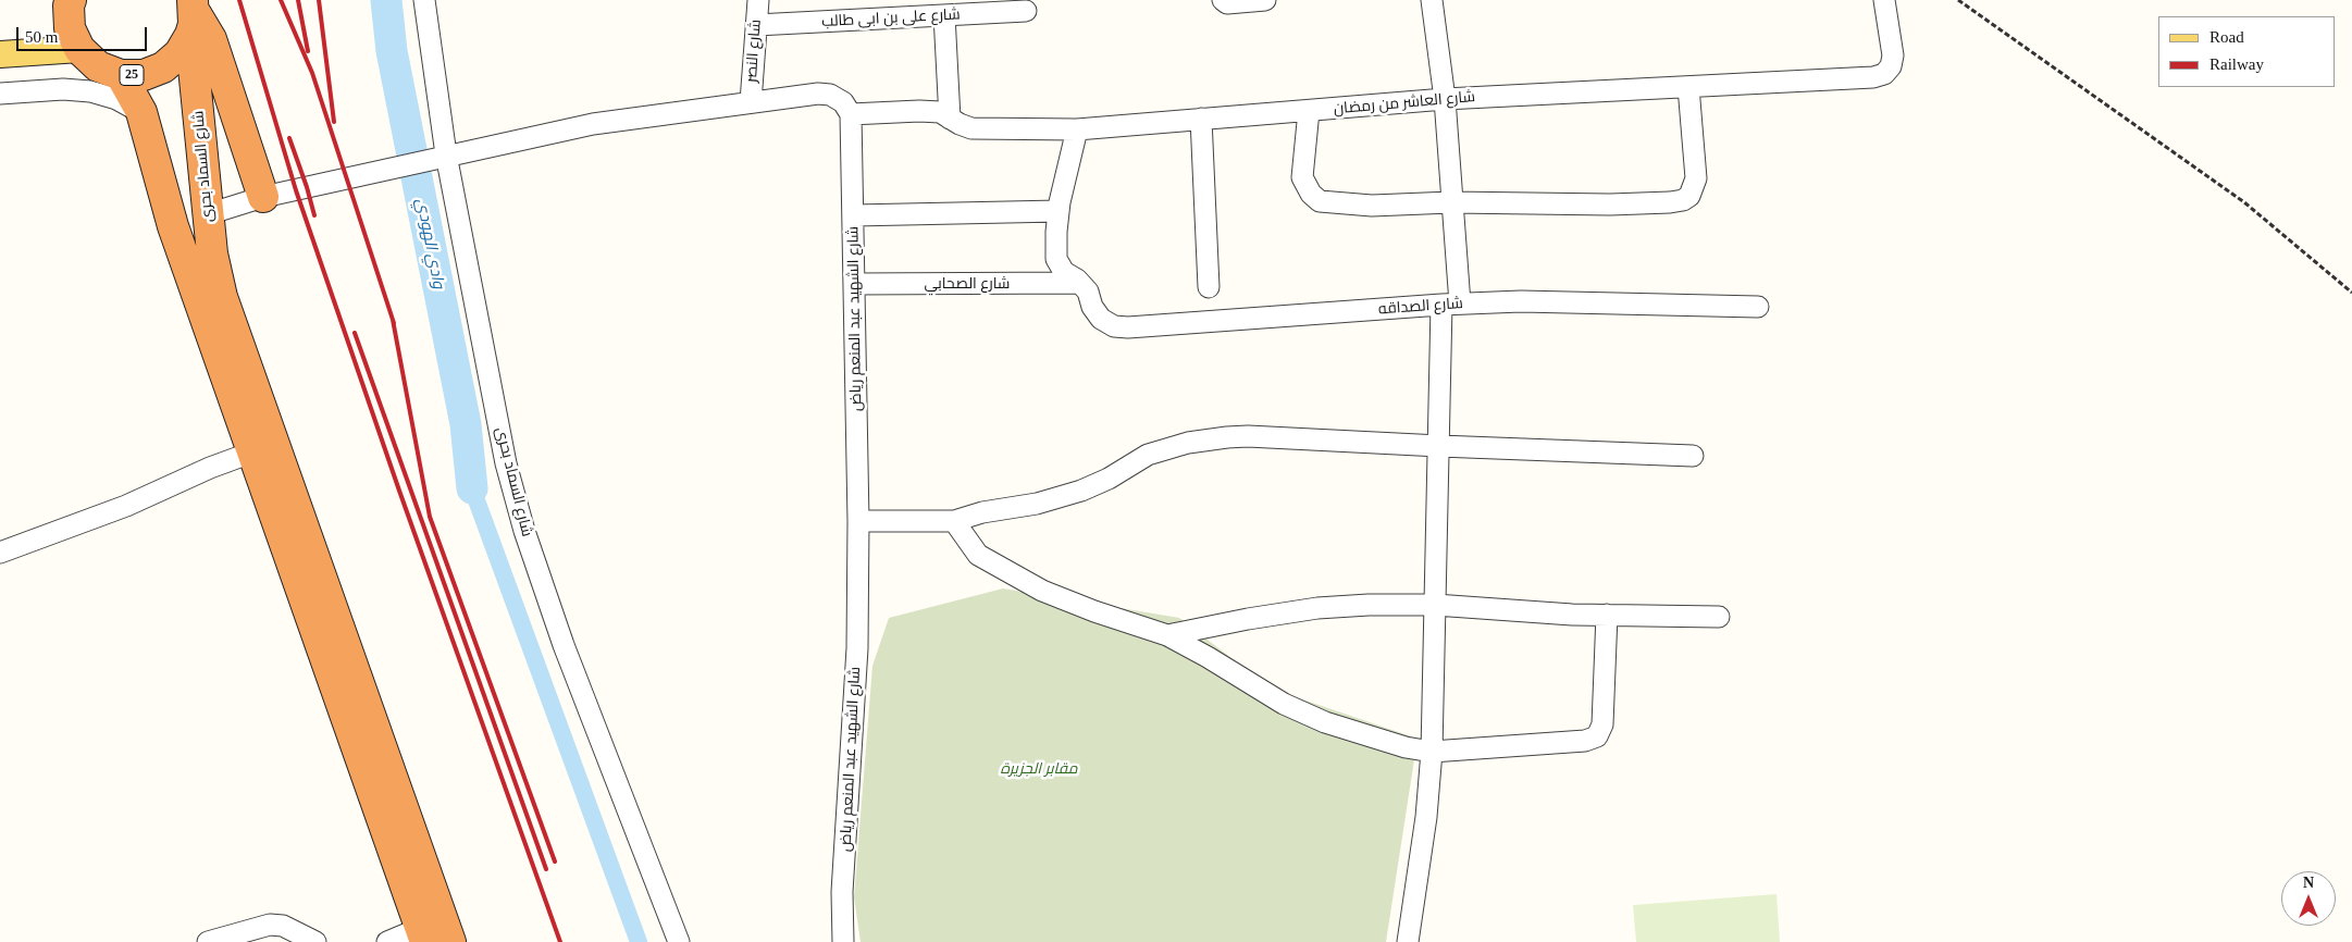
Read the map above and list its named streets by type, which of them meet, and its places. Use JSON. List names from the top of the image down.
{
  "streets": {
    "highway": ["25", "شارع السماد بحرى"],
    "street": [
      "شارع على بن ابى طالب",
      "شارع النصر",
      "شارع العاشر من رمضان",
      "شارع الصحابي",
      "شارع الصداقه",
      "شارع الشهيد عبد المنعم رياض"
    ]
  },
  "crossings": [
    ["شارع على بن ابى طالب", "شارع النصر"],
    ["25", "شارع السماد بحرى"],
    ["شارع العاشر من رمضان", "شارع الصداقه"],
    ["شارع العاشر من رمضان", "شارع الشهيد عبد المنعم رياض"],
    ["شارع الصحابي", "شارع الصداقه"],
    ["شارع الصحابي", "شارع الشهيد عبد المنعم رياض"]
  ],
  "water": ["وادي الهودي"],
  "parks": ["مقابر الجزيرة"],
  "legend": ["Road", "Railway"],
  "scale_bar": "50 m",
  "north": "top"
}
